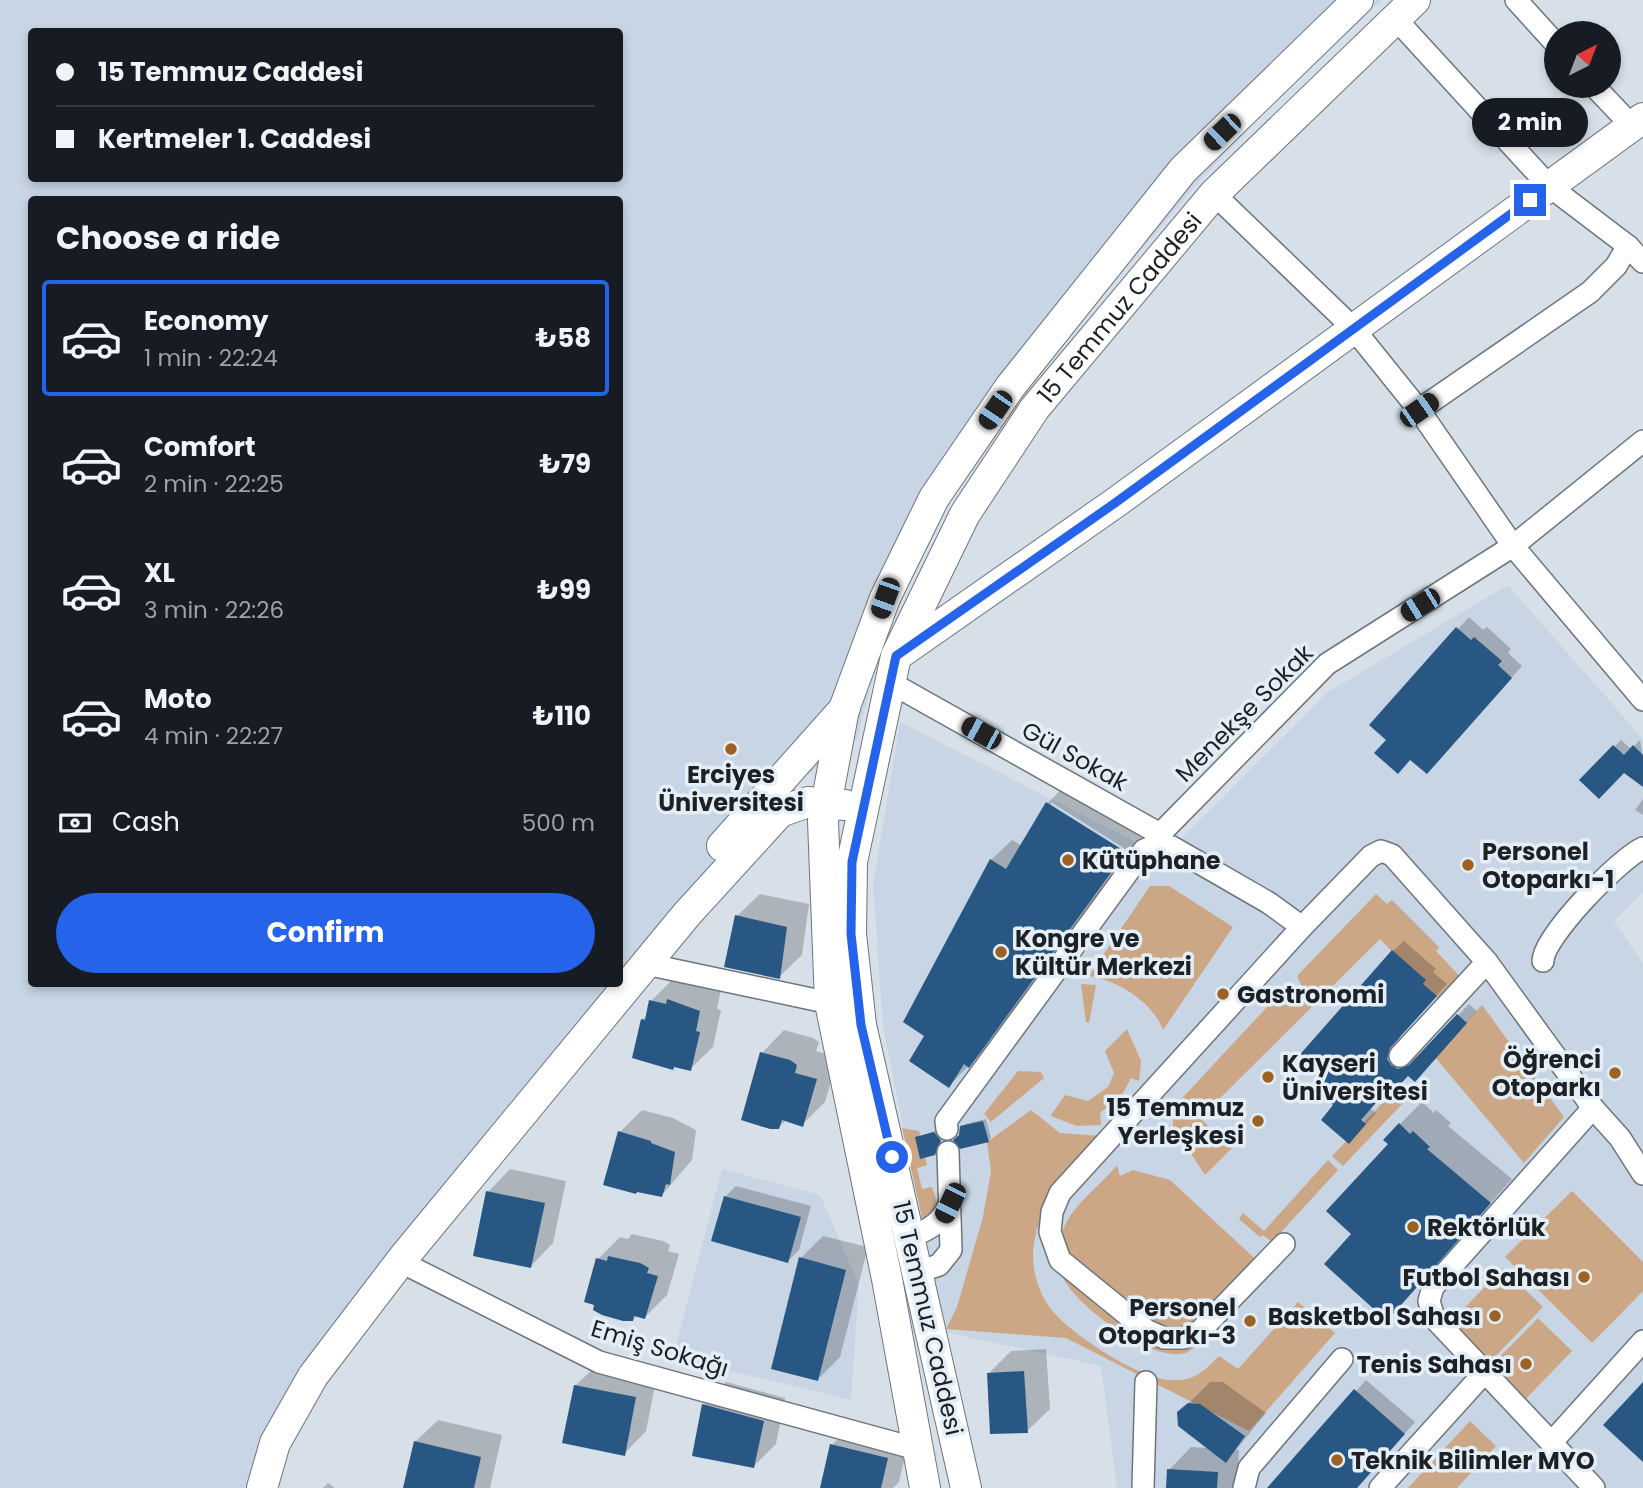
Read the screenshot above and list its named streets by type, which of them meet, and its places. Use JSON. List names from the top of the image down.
{
  "streets": {
    "main road": ["15 Temmuz Caddesi"],
    "street": ["Menekşe Sokak", "Gül Sokak", "Emiş Sokağı"]
  },
  "crossings": [
    ["15 Temmuz Caddesi", "Gül Sokak"],
    ["15 Temmuz Caddesi", "Emiş Sokağı"],
    ["Menekşe Sokak", "Gül Sokak"]
  ],
  "places": [
    "Erciyes Üniversitesi",
    "Kütüphane",
    "Personel Otoparkı-1",
    "Kongre ve Kültür Merkezi",
    "Gastronomi",
    "Öğrenci Otoparkı",
    "Kayseri Üniversitesi",
    "15 Temmuz Yerleşkesi",
    "Rektörlük",
    "Futbol Sahası",
    "Basketbol Sahası",
    "Personel Otoparkı-3",
    "Tenis Sahası",
    "Teknik Bilimler MYO"
  ],
  "north": "top right",
  "page": {
    "banner": ["15 Temmuz Caddesi", "Kertmeler 1. Caddesi"],
    "bubble": "2 min",
    "heading": "Choose a ride",
    "list": [
      {
        "name": "Economy",
        "note": "1 min · 22:24",
        "value": "₺58"
      },
      {
        "name": "Comfort",
        "note": "2 min · 22:25",
        "value": "₺79"
      },
      {
        "name": "XL",
        "note": "3 min · 22:26",
        "value": "₺99"
      },
      {
        "name": "Moto",
        "note": "4 min · 22:27",
        "value": "₺110"
      }
    ],
    "pay": ["Cash", "500 m"],
    "buttons": "Confirm"
  }
}
